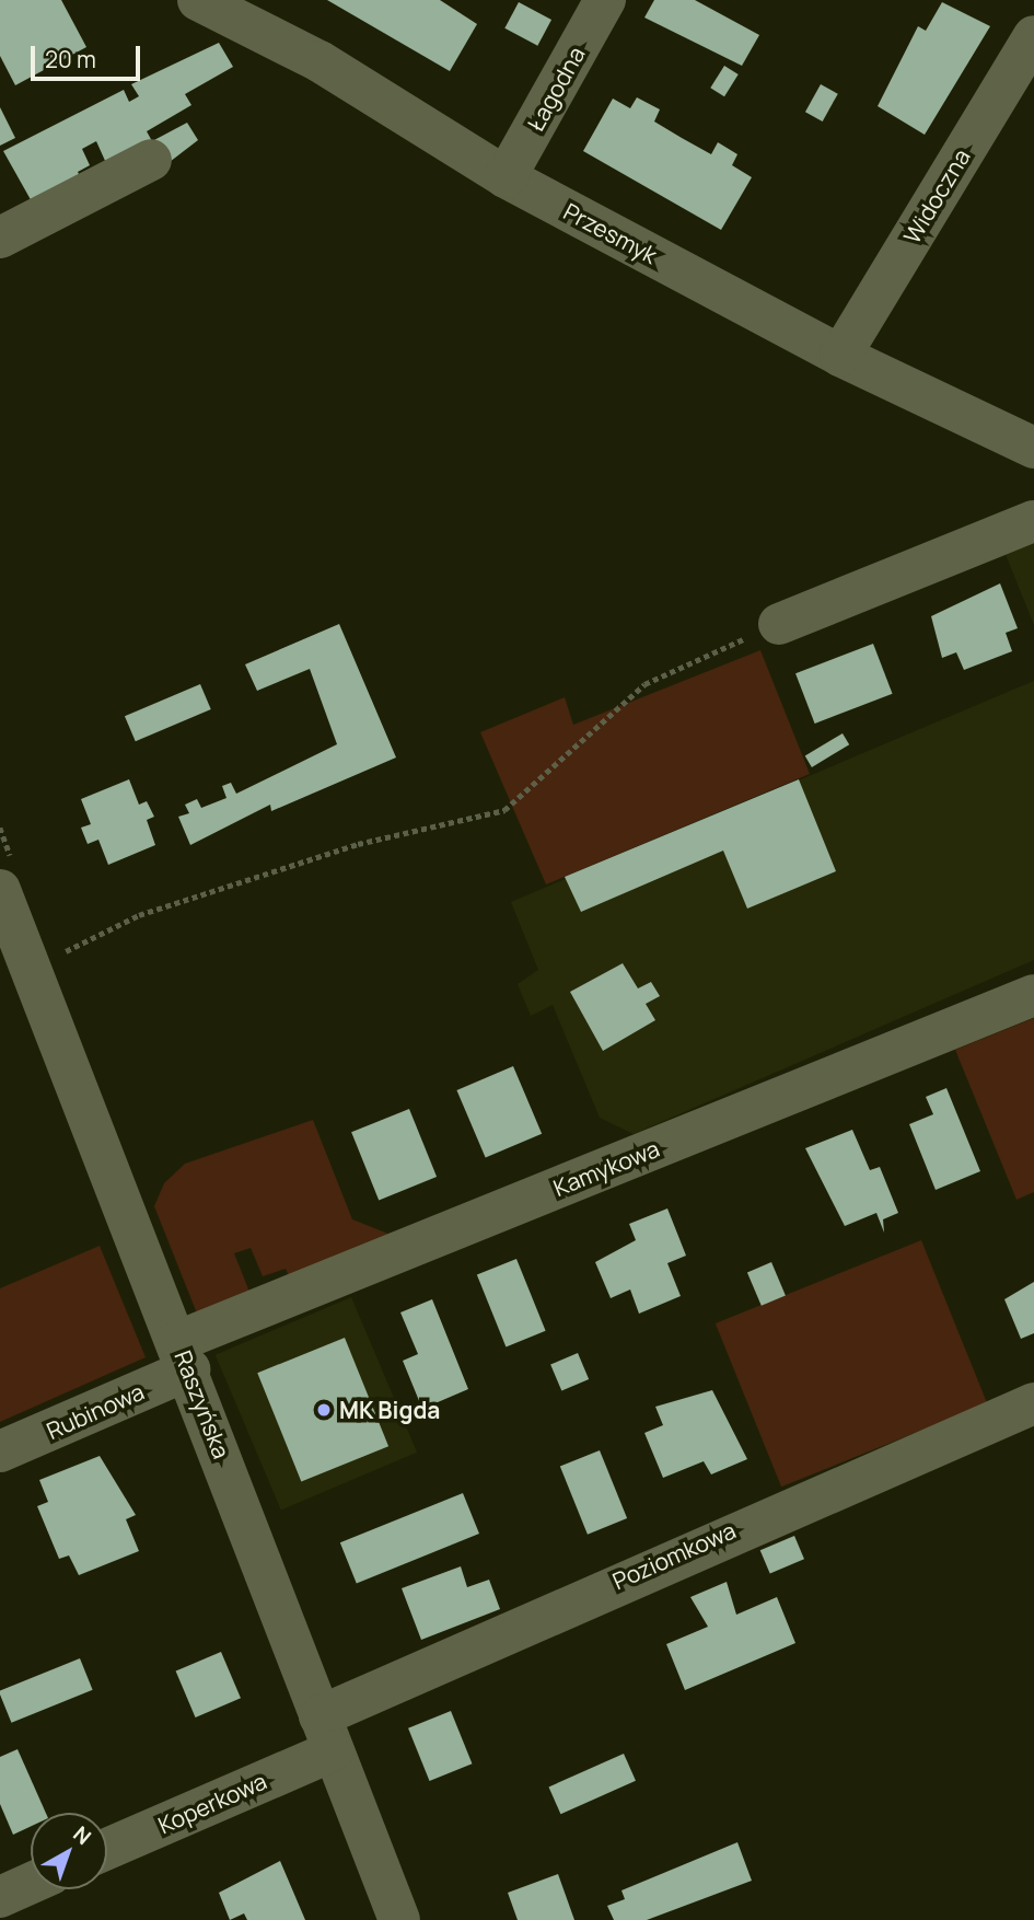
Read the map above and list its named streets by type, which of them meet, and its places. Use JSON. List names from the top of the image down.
{
  "streets": {
    "street": [
      "Łagodna",
      "Widoczna",
      "Przesmyk",
      "Kamykowa",
      "Raszyńska",
      "Rubinowa",
      "Poziomkowa",
      "Koperkowa"
    ]
  },
  "crossings": [
    ["Łagodna", "Przesmyk"],
    ["Widoczna", "Przesmyk"],
    ["Kamykowa", "Raszyńska"],
    ["Kamykowa", "Rubinowa"],
    ["Raszyńska", "Rubinowa"],
    ["Raszyńska", "Poziomkowa"],
    ["Raszyńska", "Koperkowa"],
    ["Poziomkowa", "Koperkowa"]
  ],
  "places": ["MK Bigda"],
  "scale_bar": "20 m",
  "north": "top right"
}
